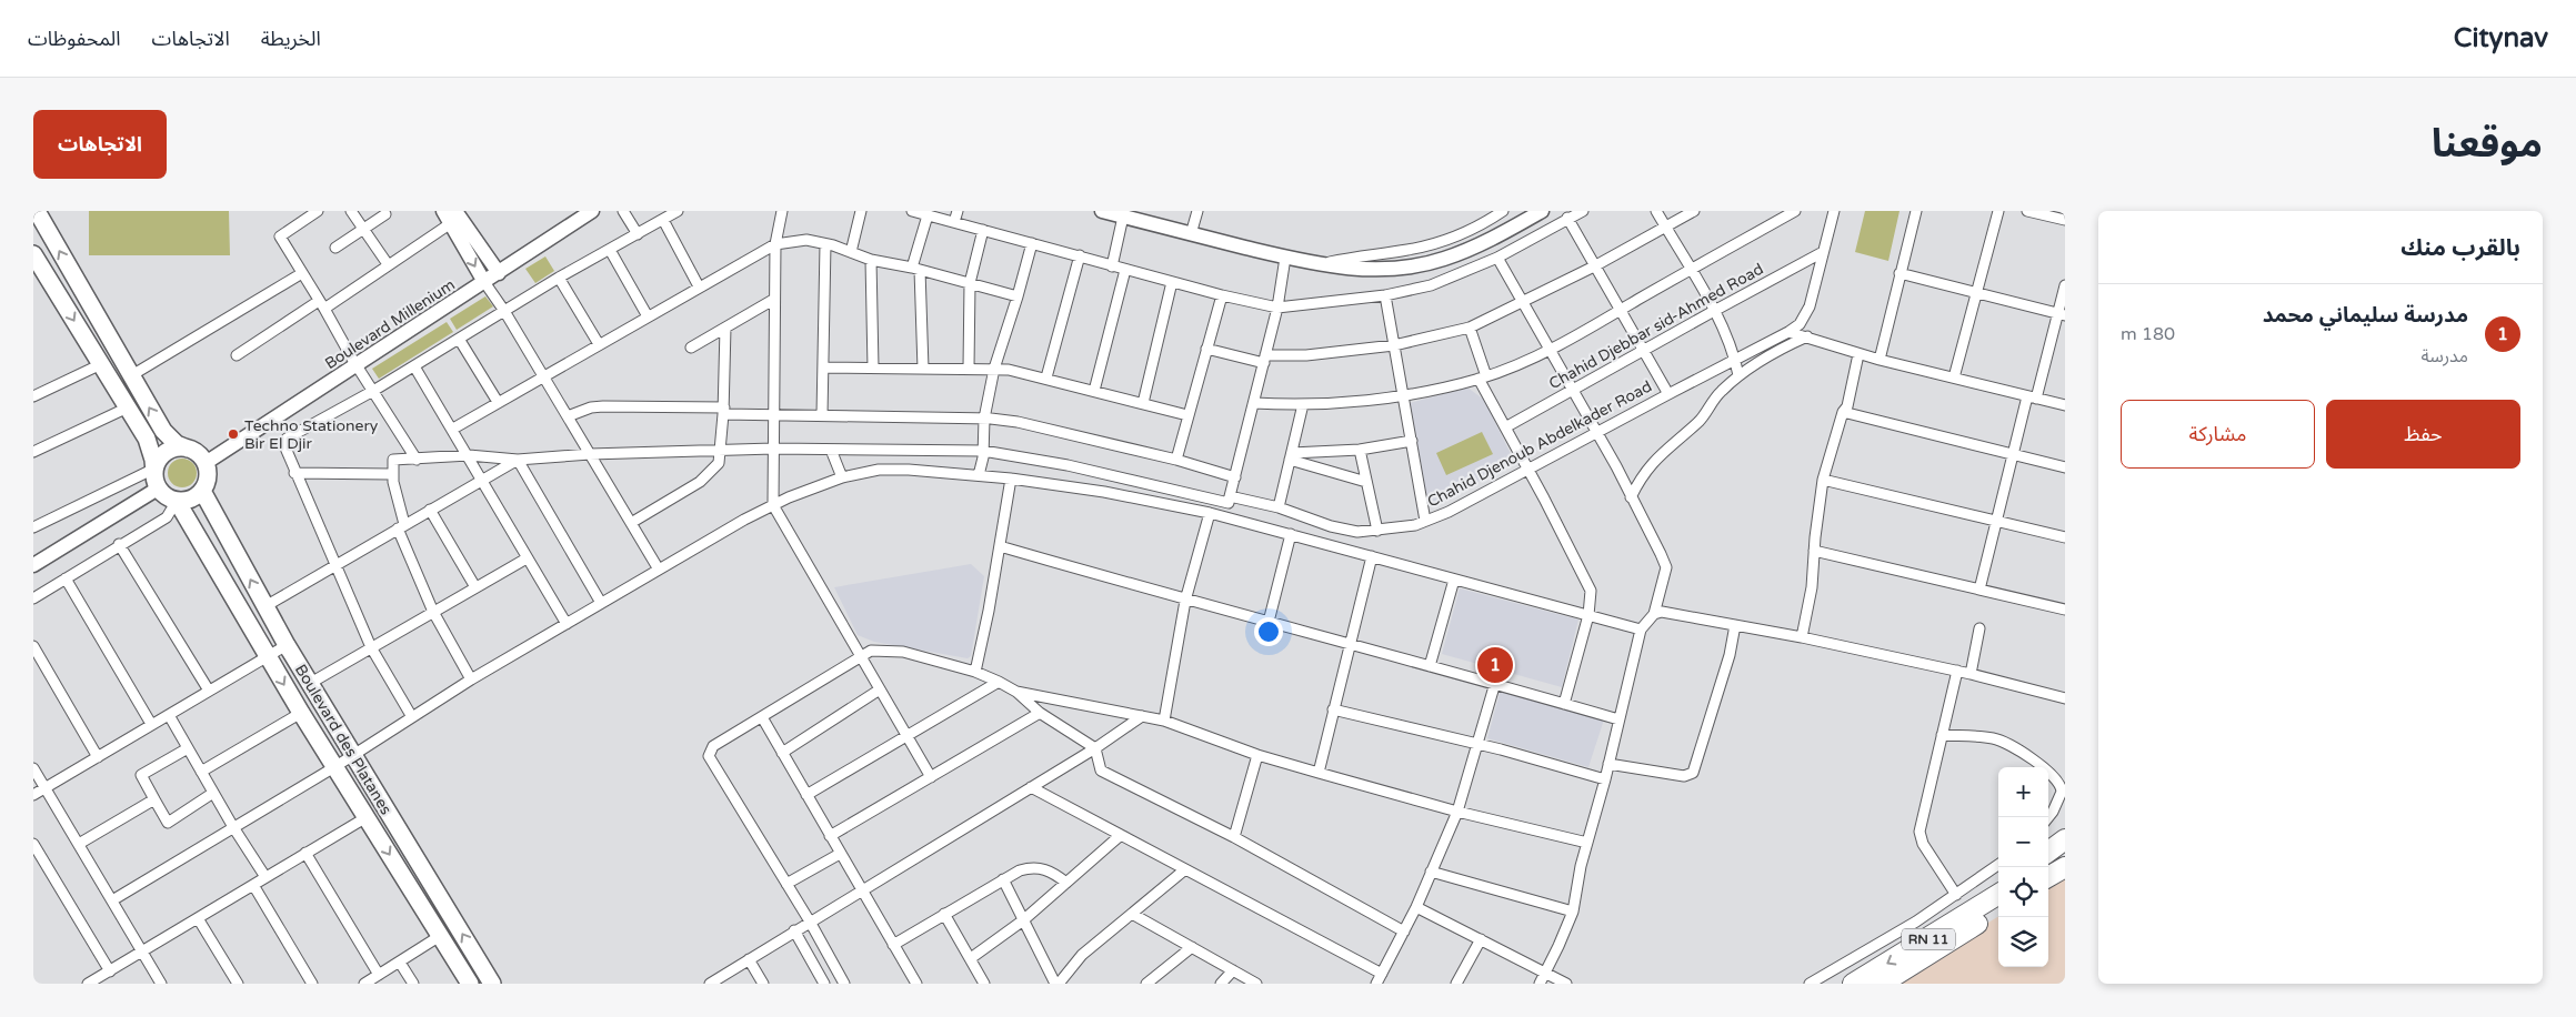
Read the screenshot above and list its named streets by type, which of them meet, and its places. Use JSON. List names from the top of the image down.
{
  "streets": {
    "highway": ["RN 11"],
    "main road": ["Boulevard Millenium", "Boulevard des Platanes"],
    "street": ["Chahid Djebbar sid-Ahmed Road", "Chahid Djenoub Abdelkader Road"]
  },
  "crossings": [
    ["Boulevard Millenium", "Boulevard des Platanes"]
  ],
  "places": ["Techno Stationery Bir El Djir"],
  "page": {
    "header": "Citynav",
    "nav": ["الخريطة", "الاتجاهات", "المحفوظات"],
    "title": "موقعنا",
    "buttons": [
      "الاتجاهات",
      ["حفظ", "مشاركة"]
    ],
    "heading": "بالقرب منك",
    "list": [
      {
        "mark": "1",
        "name": "مدرسة سليماني محمد",
        "note": "مدرسة",
        "value": "180 m"
      }
    ],
    "pins": "1",
    "map_buttons": ["+", "−"]
  }
}
